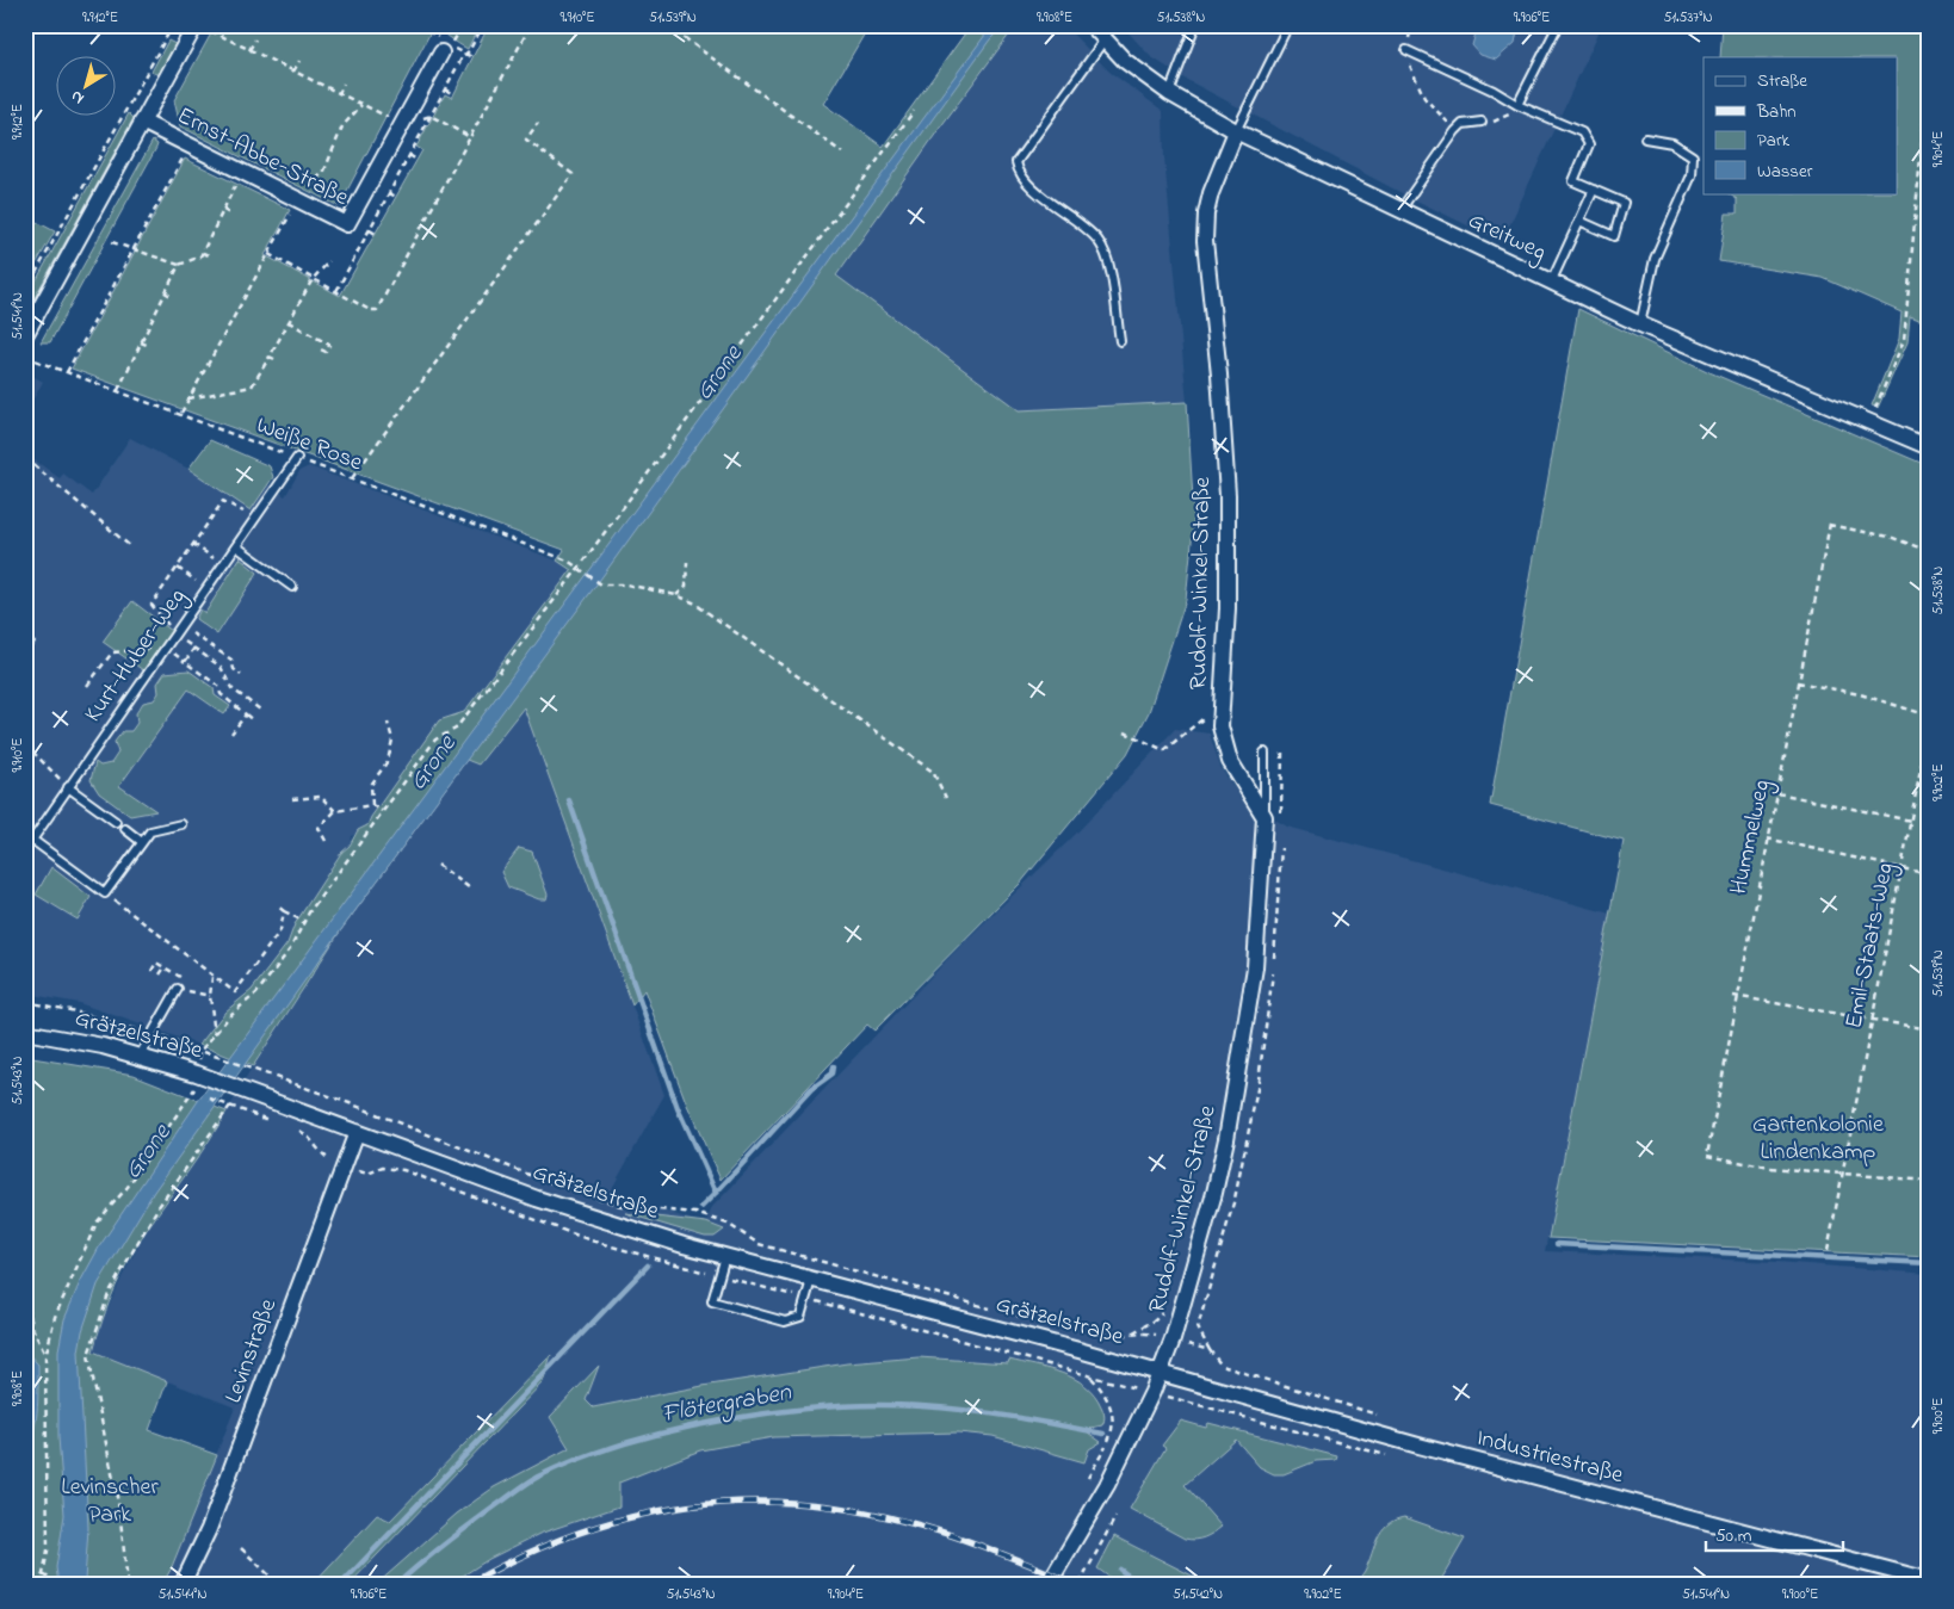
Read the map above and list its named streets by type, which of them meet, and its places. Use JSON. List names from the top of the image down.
{
  "streets": {
    "street": [
      "Ernst-Abbe-Straße",
      "Greitweg",
      "Rudolf-Winkel-Straße",
      "Grätzelstraße",
      "Levinstraße",
      "Industriestraße"
    ],
    "lane": ["Kurt-Huber-Weg"],
    "path": ["Weiße Rose", "Hummelweg", "Emil-Staats-Weg"]
  },
  "crossings": [
    ["Greitweg", "Rudolf-Winkel-Straße"],
    ["Weiße Rose", "Kurt-Huber-Weg"],
    ["Rudolf-Winkel-Straße", "Grätzelstraße"],
    ["Rudolf-Winkel-Straße", "Industriestraße"],
    ["Hummelweg", "Emil-Staats-Weg"],
    ["Grätzelstraße", "Levinstraße"],
    ["Grätzelstraße", "Industriestraße"]
  ],
  "water": ["Grone", "Flötergraben"],
  "parks": ["Gartenkolonie Lindenkamp", "Levinscher Park"],
  "legend": [
    "Straße",
    "Bahn",
    "Park",
    "Wasser"
  ],
  "scale_bar": "50 m",
  "north": "bottom left",
  "coordinates": [
    "9.912°E",
    "9.910°E",
    "51.539°N",
    "9.908°E",
    "51.538°N",
    "9.906°E",
    "51.537°N",
    "9.904°E",
    "51.541°N",
    "9.902°E",
    "51.543°N",
    "9.900°E",
    "51.544°N",
    "51.542°N"
  ]
}
